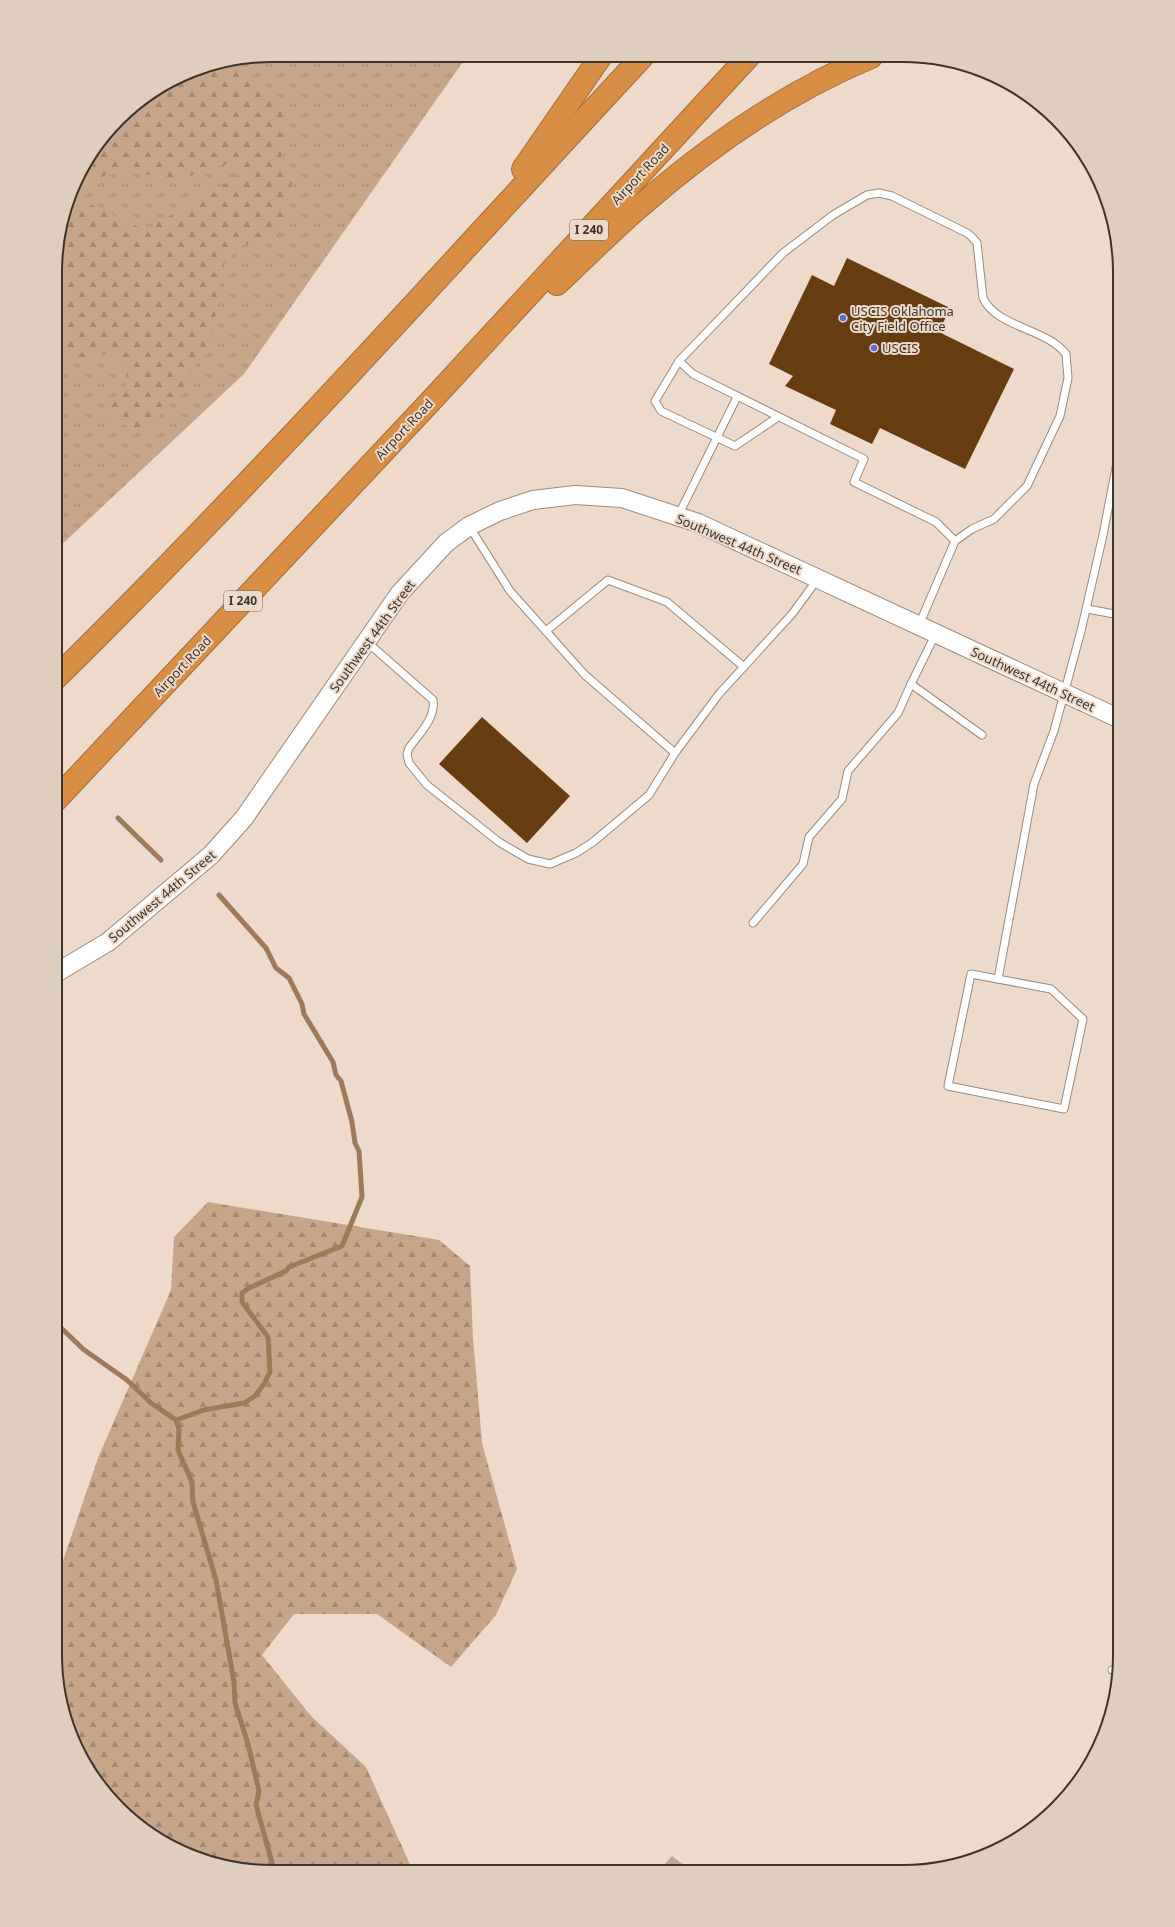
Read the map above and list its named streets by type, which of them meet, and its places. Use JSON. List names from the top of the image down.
{
  "streets": {
    "highway": ["Airport Road", "I 240"],
    "street": ["Southwest 44th Street"]
  },
  "places": ["USCIS Oklahoma City Field Office", "USCIS"]
}
